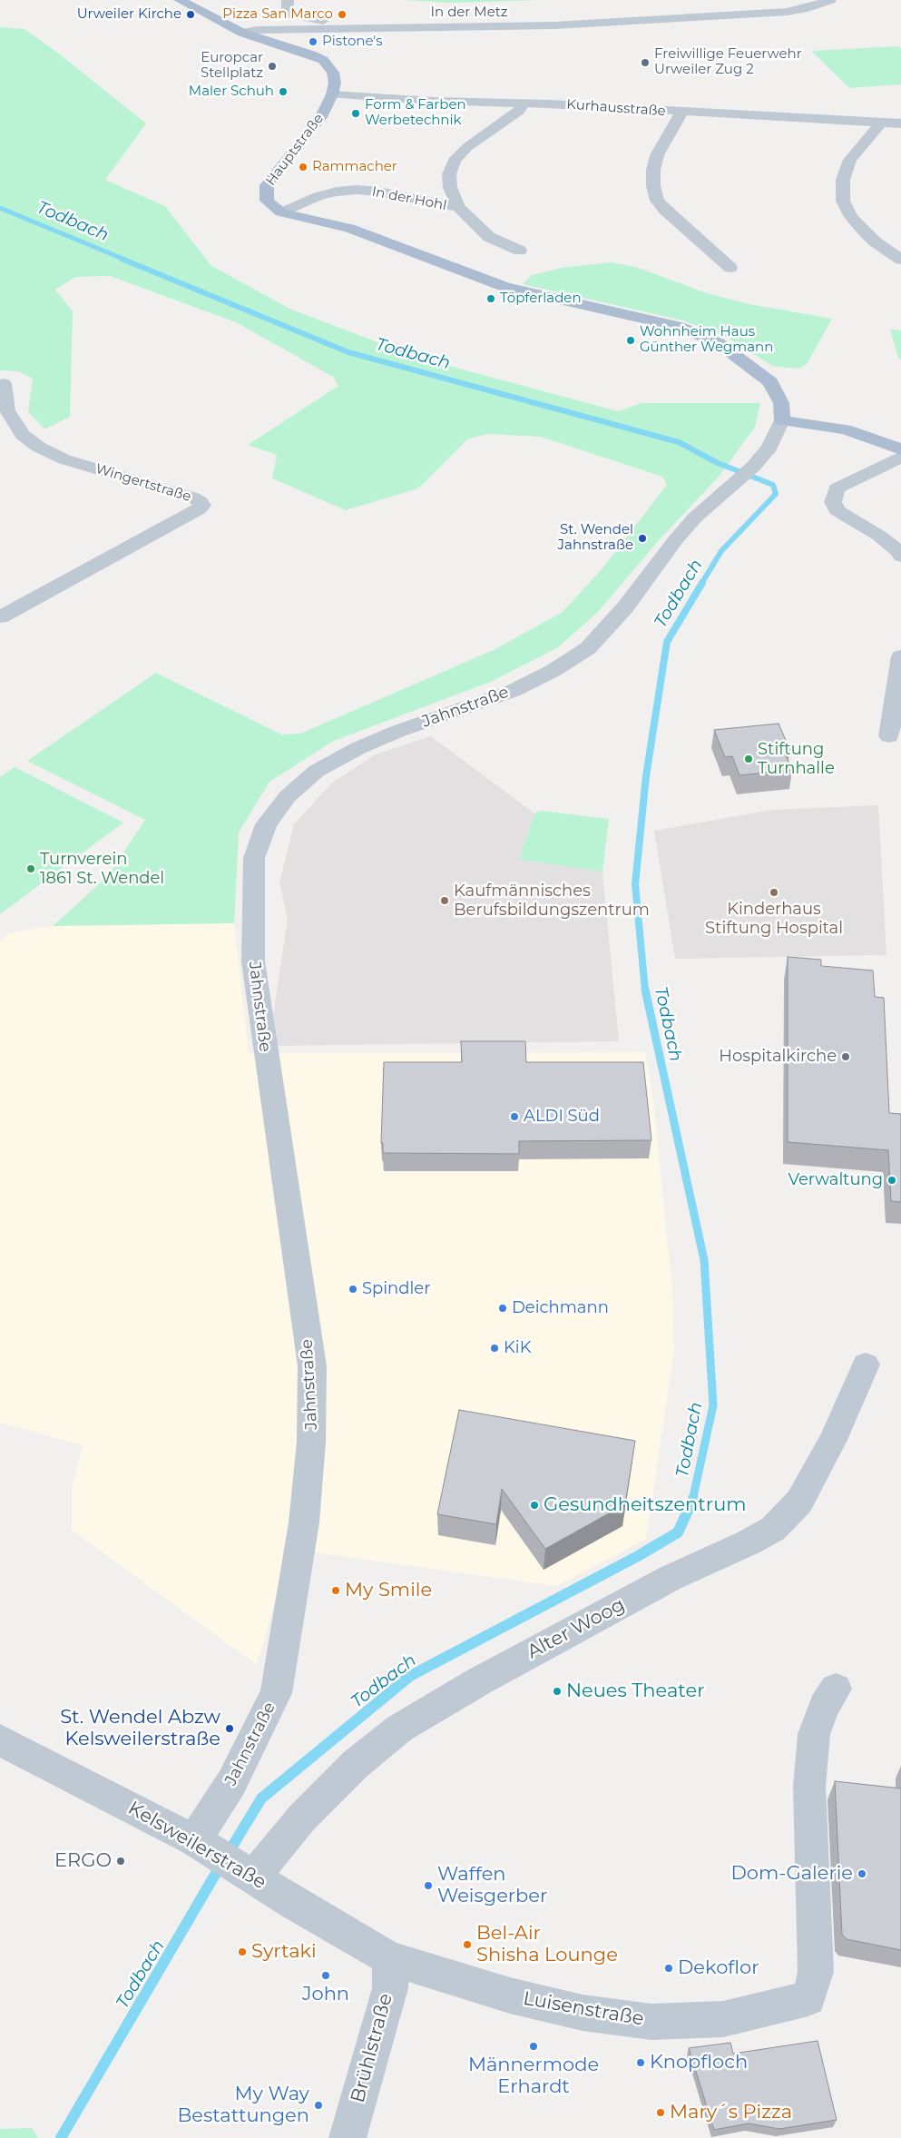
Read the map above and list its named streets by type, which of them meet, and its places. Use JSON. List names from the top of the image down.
{
  "streets": {
    "main road": ["Hauptstraße"],
    "street": [
      "In der Metz",
      "Kurhausstraße",
      "In der Hohl",
      "Wingertstraße",
      "Jahnstraße",
      "Alter Woog",
      "Kelsweilerstraße",
      "Luisenstraße",
      "Brühlstraße"
    ]
  },
  "crossings": [
    ["In der Metz", "Hauptstraße"],
    ["Kurhausstraße", "Hauptstraße"],
    ["Hauptstraße", "In der Hohl"],
    ["Jahnstraße", "Alter Woog"],
    ["Jahnstraße", "Kelsweilerstraße"],
    ["Alter Woog", "Kelsweilerstraße"],
    ["Kelsweilerstraße", "Luisenstraße"],
    ["Kelsweilerstraße", "Brühlstraße"],
    ["Luisenstraße", "Brühlstraße"]
  ],
  "water": ["Todbach"],
  "places": [
    "Urweiler Kirche",
    "Pizza San Marco",
    "Pistone's",
    "Freiwillige Feuerwehr Urweiler Zug 2",
    "Europcar Stellplatz",
    "Maler Schuh",
    "Form & Farben Werbetechnik",
    "Rammacher",
    "Töpferladen",
    "Wohnheim Haus Günther Wegmann",
    "St. Wendel Jahnstraße",
    "Stiftung Turnhalle",
    "Turnverein 1861 St. Wendel",
    "Kinderhaus Stiftung Hospital",
    "Kaufmännisches Berufsbildungszentrum",
    "Hospitalkirche",
    "ALDI Süd",
    "Verwaltung",
    "Spindler",
    "Deichmann",
    "KiK",
    "Gesundheitszentrum",
    "My Smile",
    "Neues Theater",
    "St. Wendel Abzw Kelsweilerstraße",
    "ERGO",
    "Dom-Galerie",
    "Waffen Weisgerber",
    "Bel-Air Shisha Lounge",
    "Syrtaki",
    "Dekoflor",
    "John",
    "Männermode Erhardt",
    "Knopfloch",
    "My Way Bestattungen",
    "Mary´s Pizza"
  ]
}
